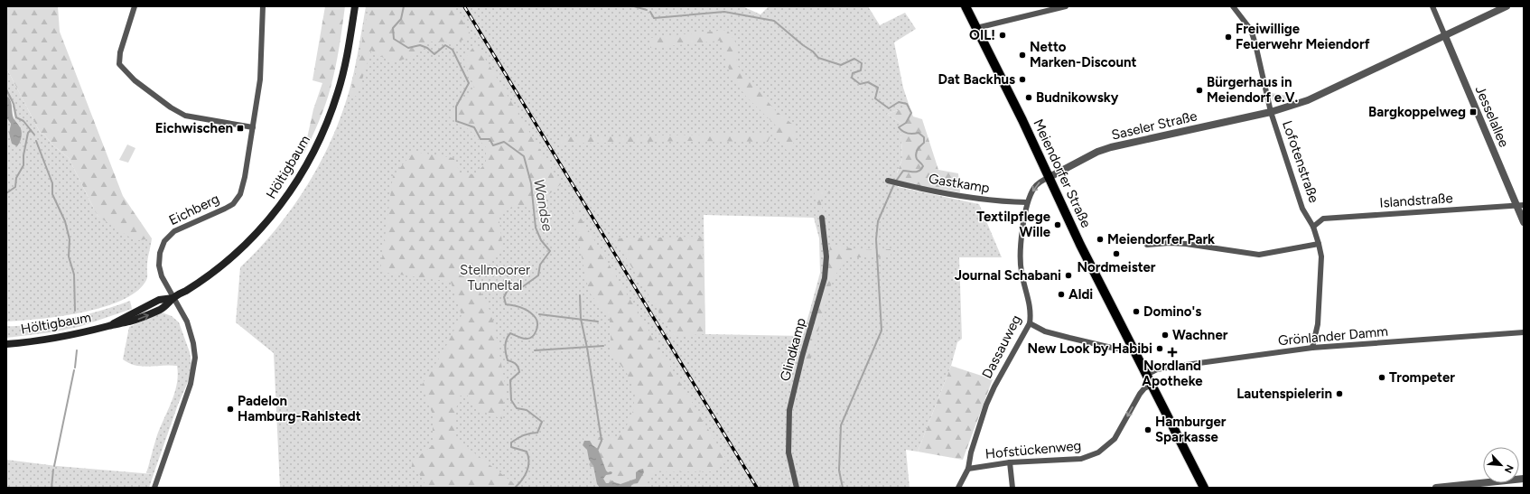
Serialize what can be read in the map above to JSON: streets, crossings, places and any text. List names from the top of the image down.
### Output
{
  "streets": {
    "main road": ["Höltigbaum", "Meiendorfer Straße"],
    "street": [
      "Jesselallee",
      "Saseler Straße",
      "Lofotenstraße",
      "Gastkamp",
      "Islandstraße",
      "Eichberg",
      "Grönlander Damm",
      "Dassauweg",
      "Glindkamp",
      "Hofstückenweg"
    ]
  },
  "crossings": [
    ["Jesselallee", "Saseler Straße"],
    ["Jesselallee", "Islandstraße"],
    ["Saseler Straße", "Lofotenstraße"],
    ["Saseler Straße", "Meiendorfer Straße"],
    ["Saseler Straße", "Dassauweg"],
    ["Lofotenstraße", "Islandstraße"],
    ["Lofotenstraße", "Grönlander Damm"],
    ["Höltigbaum", "Eichberg"],
    ["Meiendorfer Straße", "Grönlander Damm"],
    ["Meiendorfer Straße", "Dassauweg"],
    ["Meiendorfer Straße", "Hofstückenweg"],
    ["Gastkamp", "Dassauweg"],
    ["Dassauweg", "Hofstückenweg"]
  ],
  "one_way": ["Hofstückenweg"],
  "water": ["Wandse"],
  "parks": ["Stellmoorer Tunneltal"],
  "places": {
    "other": [
      "OIL!",
      "Freiwillige Feuerwehr Meiendorf",
      "Netto Marken-Discount",
      "Dat Backhus",
      "Bürgerhaus in Meiendorf e.V.",
      "Budnikowsky",
      "Textilpflege Wille",
      "Meiendorfer Park",
      "Nordmeister",
      "Journal Schabani",
      "Aldi",
      "Domino's",
      "Wachner",
      "New Look by Habibi",
      "Trompeter",
      "Lautenspielerin",
      "Padelon Hamburg-Rahlstedt",
      "Hamburger Sparkasse"
    ],
    "transit": ["Bargkoppelweg", "Eichwischen"],
    "health": ["Nordland Apotheke"]
  },
  "north": "bottom right"
}
